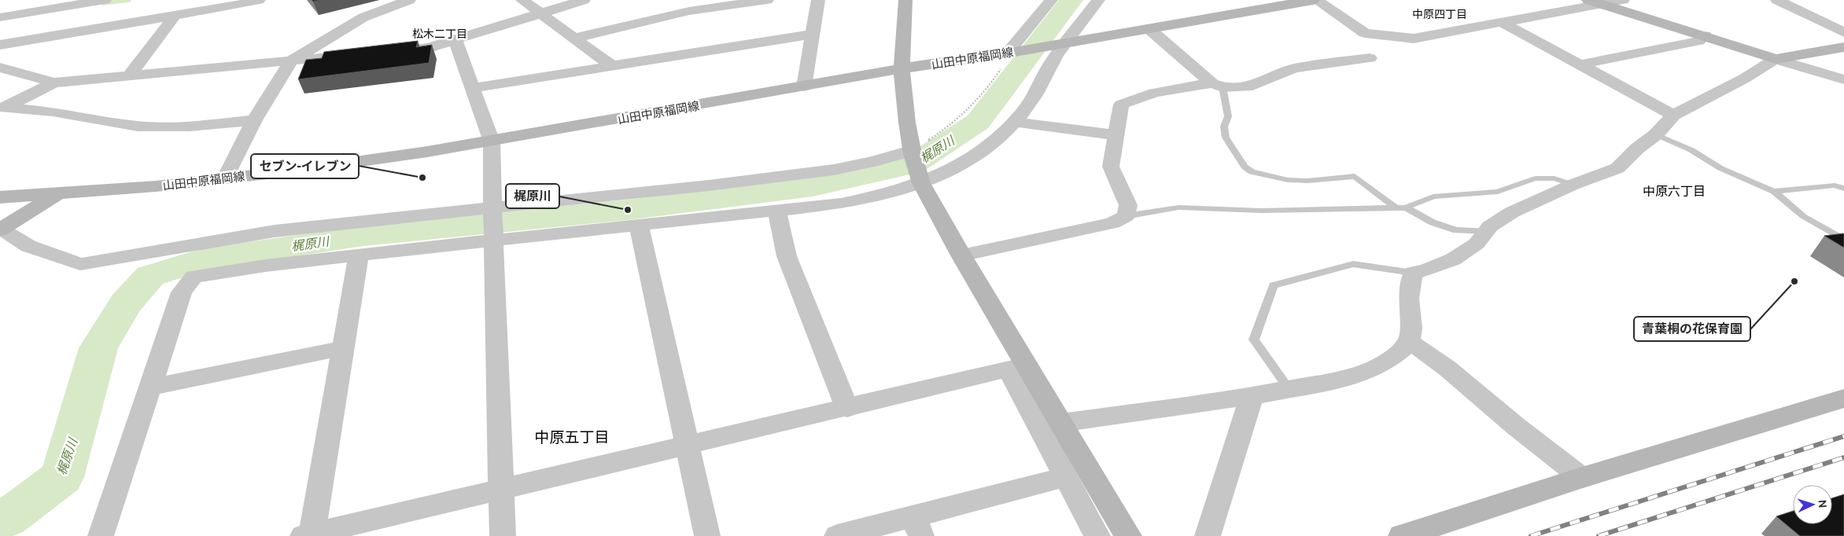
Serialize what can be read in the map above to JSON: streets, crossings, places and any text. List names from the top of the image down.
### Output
{
  "streets": {
    "street": ["山田中原福岡線"]
  },
  "districts": [
    "中原四丁目",
    "松木二丁目",
    "中原六丁目",
    "中原五丁目"
  ],
  "water": ["梶原川"],
  "places": ["セブン-イレブン", "梶原川", "青葉桐の花保育園"],
  "north": "right"
}
